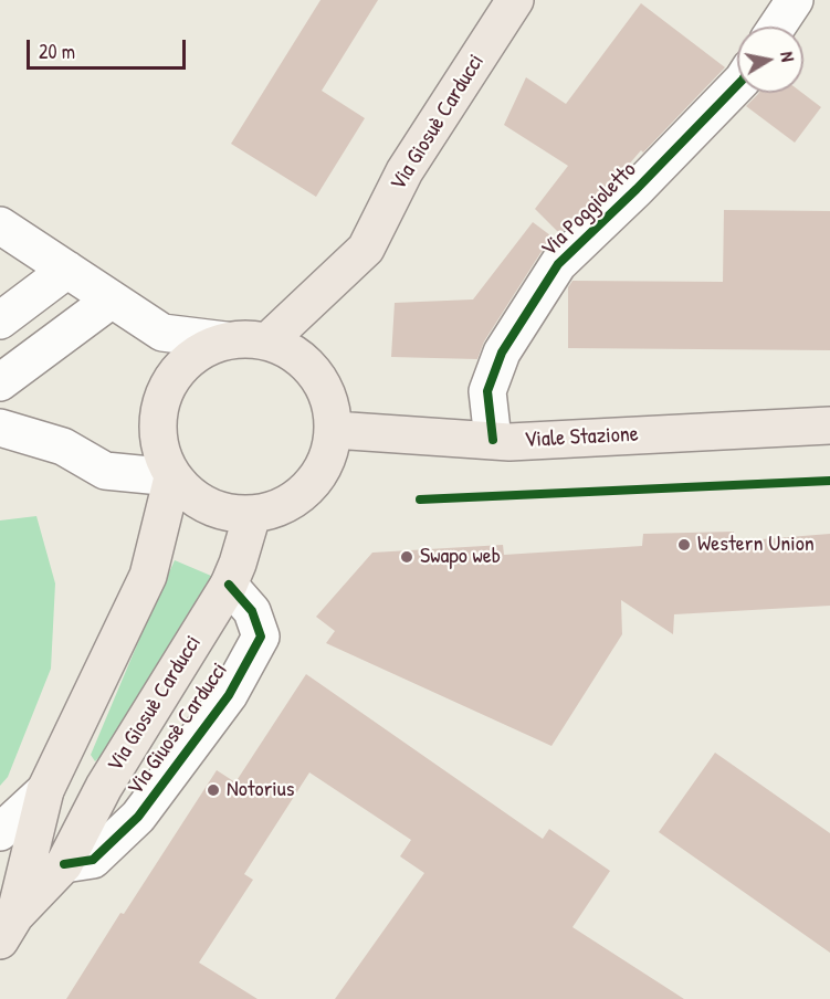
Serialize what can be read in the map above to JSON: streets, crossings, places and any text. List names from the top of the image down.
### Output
{
  "streets": {
    "main road": ["Via Giosuè Carducci", "Viale Stazione"],
    "street": ["Via Poggioletto", "Via Giuosè Carducci"]
  },
  "crossings": [
    ["Via Giosuè Carducci", "Viale Stazione"],
    ["Via Giosuè Carducci", "Via Giuosè Carducci"],
    ["Via Poggioletto", "Viale Stazione"]
  ],
  "places": ["Western Union", "Swapo web", "Notorius"],
  "scale_bar": "20 m",
  "north": "right"
}
